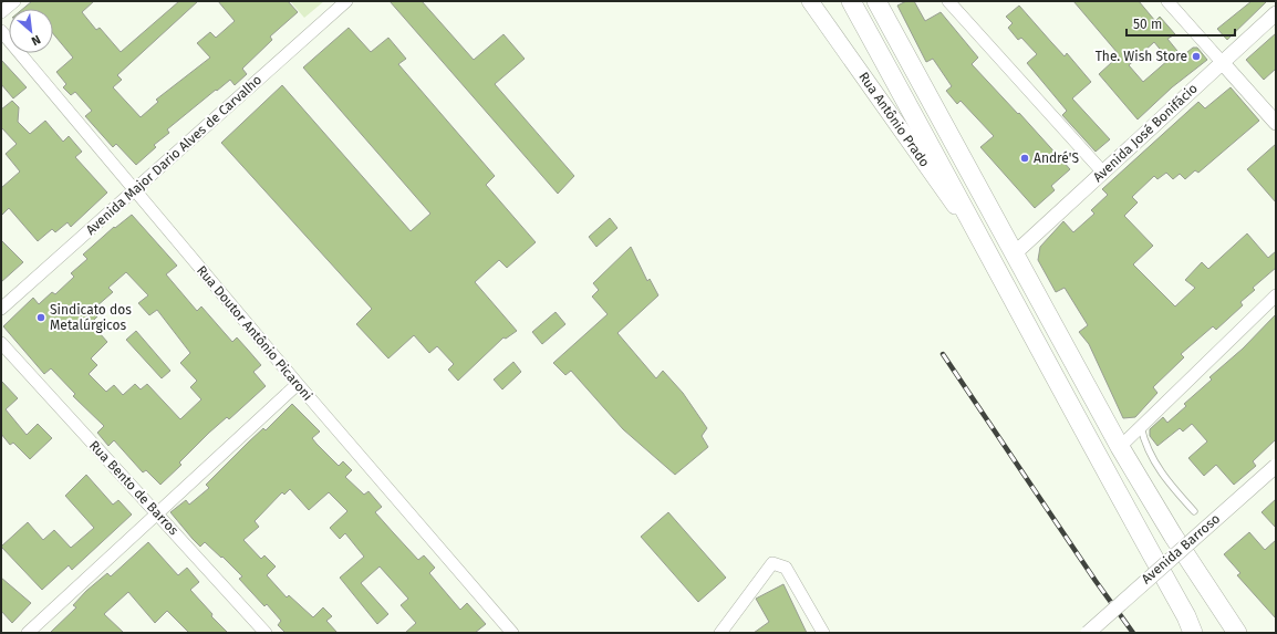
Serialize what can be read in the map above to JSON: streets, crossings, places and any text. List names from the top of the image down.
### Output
{
  "streets": {
    "main road": ["Rua Antônio Prado"],
    "street": [
      "Avenida José Bonifácio",
      "Avenida Major Dario Alves de Carvalho",
      "Rua Doutor Antônio Picaroni",
      "Rua Bento de Barros",
      "Avenida Barroso"
    ]
  },
  "crossings": [
    ["Avenida Major Dario Alves de Carvalho", "Rua Doutor Antônio Picaroni"]
  ],
  "places": ["The. Wish Store", "André'S", "Sindicato dos Metalúrgicos"],
  "scale_bar": "50 m",
  "north": "bottom right"
}
